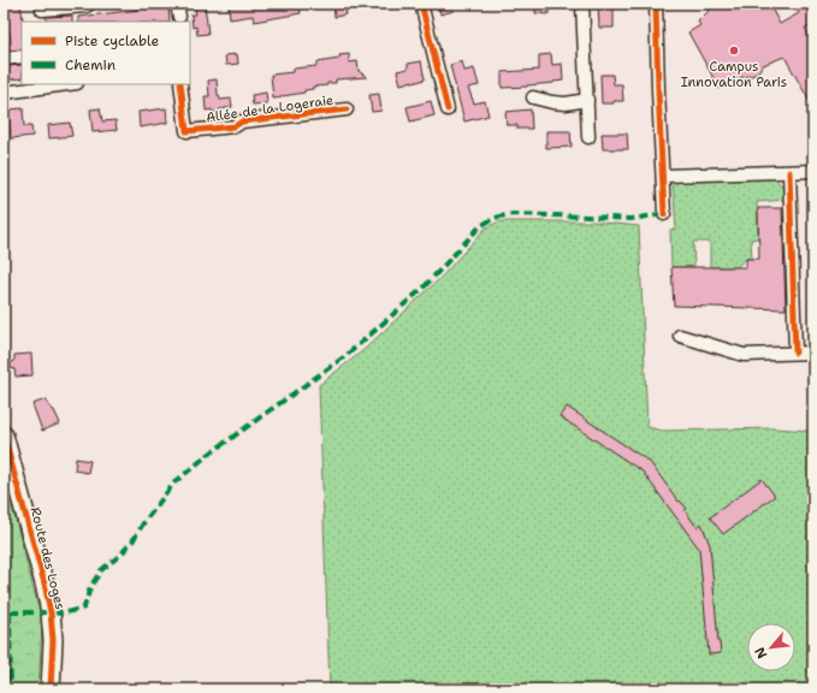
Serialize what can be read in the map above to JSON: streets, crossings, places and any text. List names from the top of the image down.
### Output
{
  "streets": {
    "street": ["Allée de la Logeraie", "Route des Loges"]
  },
  "places": ["Campus Innovation Paris"],
  "legend": ["Piste cyclable", "Chemin"],
  "north": "bottom left"
}
